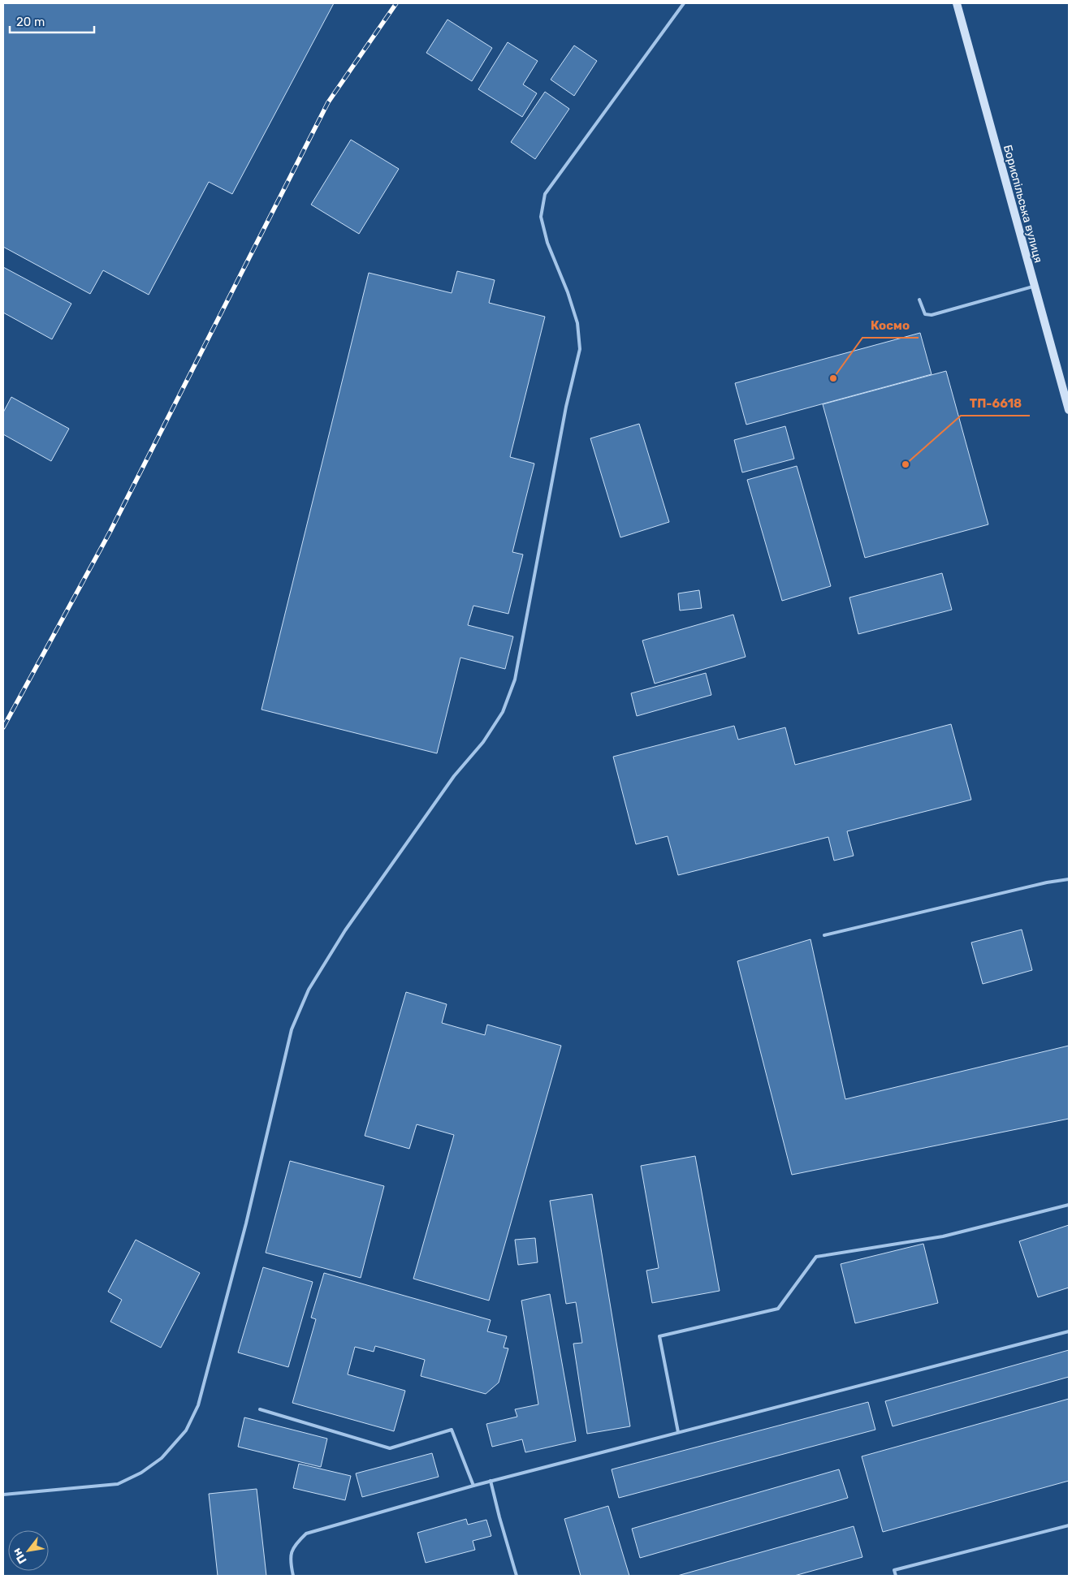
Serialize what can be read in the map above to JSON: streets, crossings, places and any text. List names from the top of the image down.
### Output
{
  "streets": {
    "main road": ["Бориспільська вулиця"]
  },
  "places": ["Космо", "ТП-6618"],
  "scale_bar": "20 m",
  "north": "bottom left"
}
